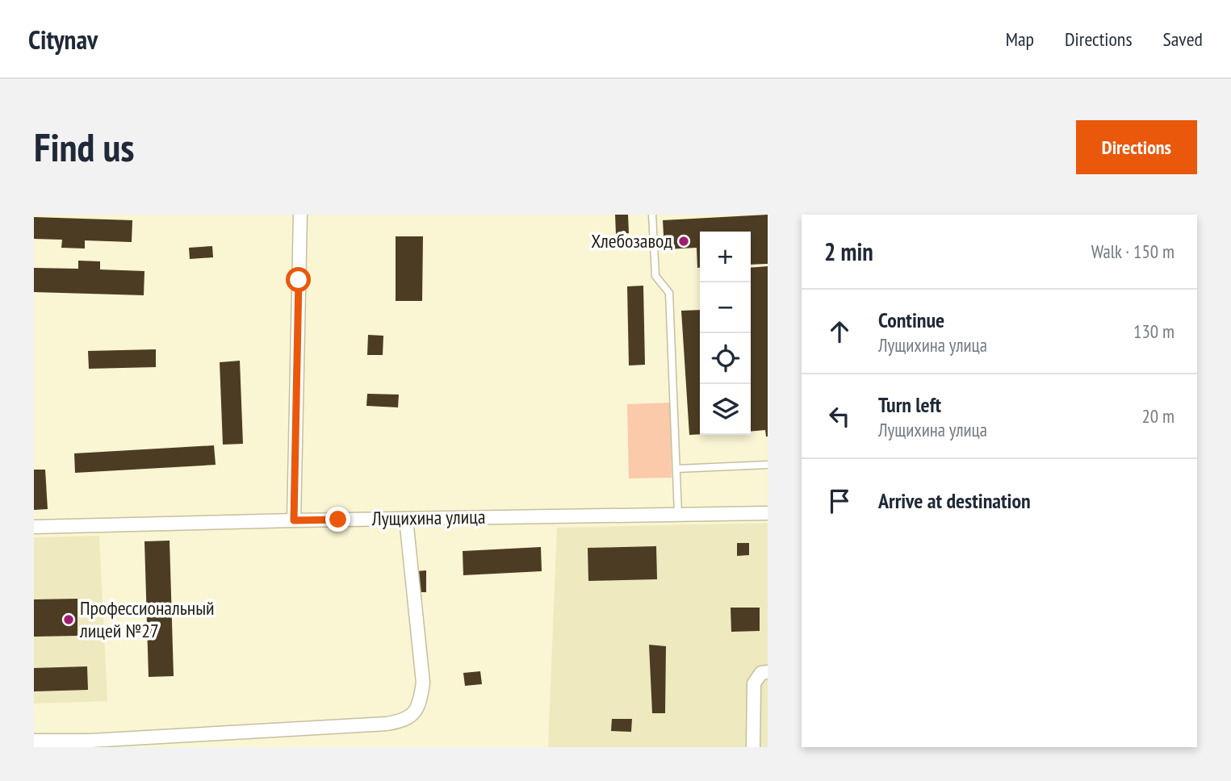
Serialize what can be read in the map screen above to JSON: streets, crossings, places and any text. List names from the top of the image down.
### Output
{
  "streets": {
    "street": ["Лущихина улица"]
  },
  "places": ["Хлебозавод", "Профессиональный лицей №27"],
  "page": {
    "header": "Citynav",
    "nav": ["Map", "Directions", "Saved"],
    "buttons": "Directions",
    "title": "Find us",
    "heading": ["2 min", "Walk · 150 m"],
    "map_buttons": ["+", "−"],
    "list": [
      ["Continue", "Лущихина улица", "130 m"],
      ["Turn left", "Лущихина улица", "20 m"],
      "Arrive at destination"
    ]
  }
}
